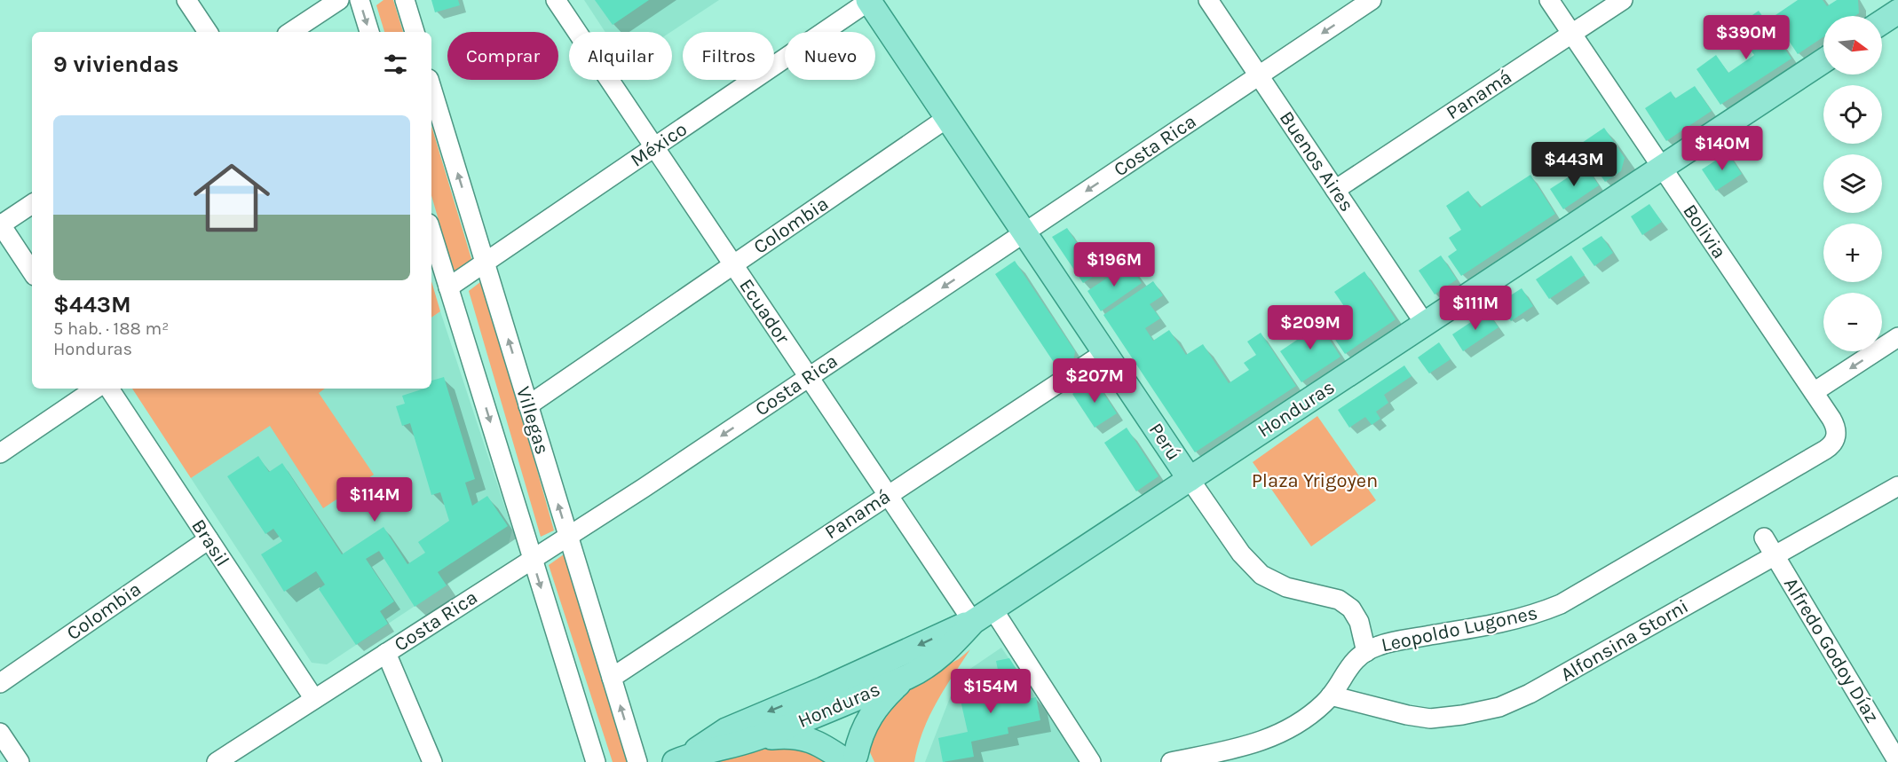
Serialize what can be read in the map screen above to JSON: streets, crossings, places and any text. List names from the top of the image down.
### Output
{
  "streets": {
    "main road": ["Honduras", "Perú"],
    "street": [
      "Panamá",
      "México",
      "Costa Rica",
      "Buenos Aires",
      "Colombia",
      "Bolivia",
      "Ecuador",
      "Villegas",
      "Brasil",
      "Leopoldo Lugones",
      "Alfonsina Storni",
      "Alfredo Godoy Díaz"
    ]
  },
  "crossings": [
    ["Panamá", "Buenos Aires"],
    ["Panamá", "Bolivia"],
    ["Panamá", "Ecuador"],
    ["Panamá", "Villegas"],
    ["Panamá", "Perú"],
    ["México", "Ecuador"],
    ["México", "Villegas"],
    ["México", "Perú"],
    ["Costa Rica", "Buenos Aires"],
    ["Costa Rica", "Ecuador"],
    ["Costa Rica", "Villegas"],
    ["Costa Rica", "Perú"],
    ["Costa Rica", "Brasil"],
    ["Buenos Aires", "Honduras"],
    ["Colombia", "Ecuador"],
    ["Colombia", "Villegas"],
    ["Colombia", "Perú"],
    ["Colombia", "Brasil"],
    ["Bolivia", "Honduras"],
    ["Bolivia", "Leopoldo Lugones"],
    ["Ecuador", "Honduras"],
    ["Honduras", "Perú"],
    ["Perú", "Leopoldo Lugones"],
    ["Leopoldo Lugones", "Alfonsina Storni"],
    ["Alfonsina Storni", "Alfredo Godoy Díaz"]
  ],
  "one_way": ["Costa Rica"],
  "parks": ["Plaza Yrigoyen"],
  "north": "right",
  "page": {
    "price": [
      "$390M",
      "$140M",
      "$443M",
      "$196M",
      "$111M",
      "$209M",
      "$207M",
      "$114M",
      "$154M"
    ],
    "map_buttons": ["+", "−"],
    "chip": [
      "Comprar",
      "Alquilar",
      "Filtros",
      "Nuevo"
    ],
    "heading": "9 viviendas",
    "list": [
      {
        "name": "$443M",
        "note": "5 hab. · 188 m² · Honduras"
      }
    ]
  }
}
